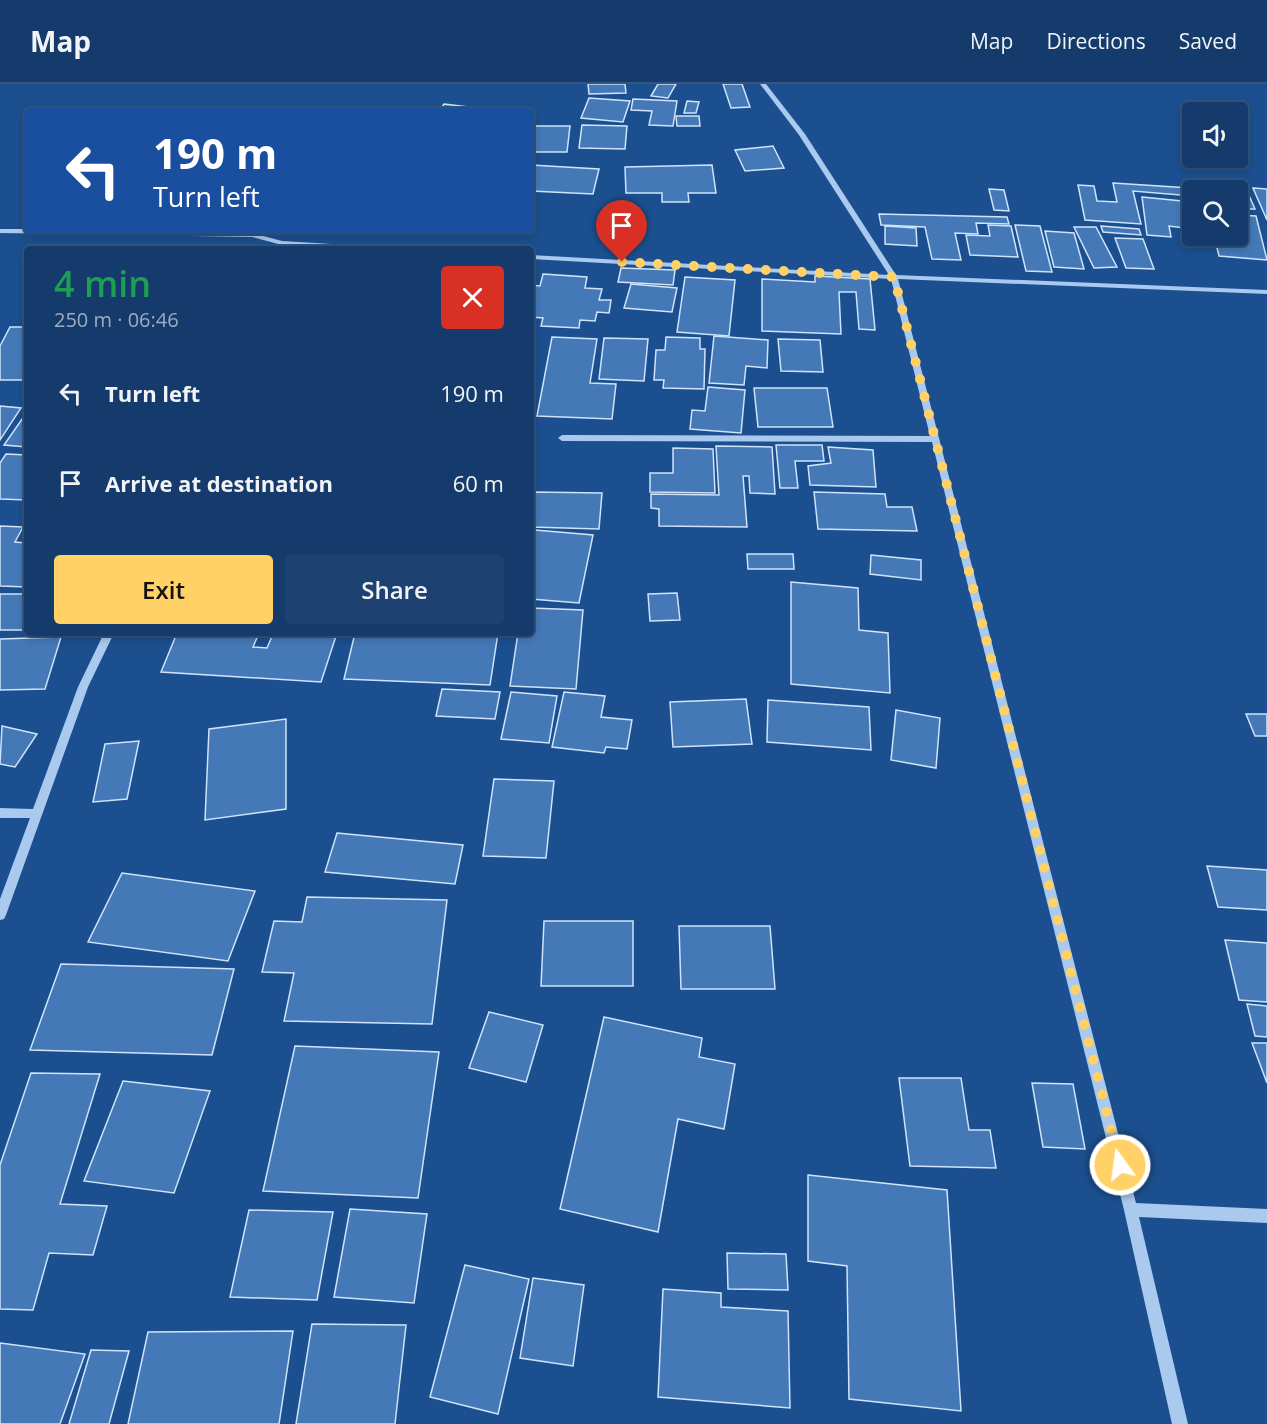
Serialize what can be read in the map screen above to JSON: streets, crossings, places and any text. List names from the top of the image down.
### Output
{
  "page": {
    "header": "Map",
    "nav": ["Map", "Directions", "Saved"],
    "turn": ["190 m", "Turn left"],
    "heading": ["4 min", "250 m · 06:46"],
    "list": [
      {
        "name": "Turn left",
        "value": "190 m"
      },
      {
        "name": "Arrive at destination",
        "value": "60 m"
      }
    ],
    "buttons": ["Exit", "Share"]
  }
}
